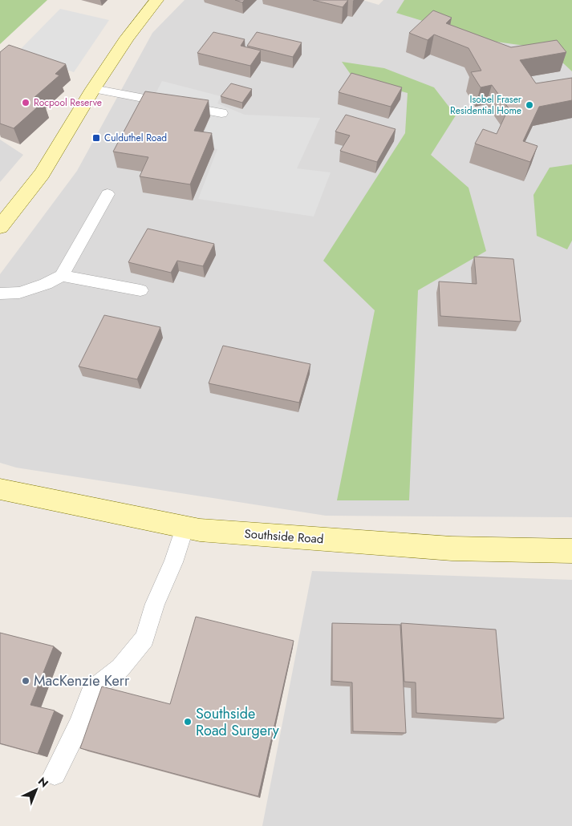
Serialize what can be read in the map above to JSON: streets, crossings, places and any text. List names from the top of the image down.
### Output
{
  "streets": {
    "street": ["Southside Road"]
  },
  "places": {
    "other": [
      "Rocpool Reserve",
      "Isobel Fraser Residential Home",
      "MacKenzie Kerr",
      "Southside Road Surgery"
    ],
    "transit": ["Culduthel Road"]
  },
  "north": "top right"
}
